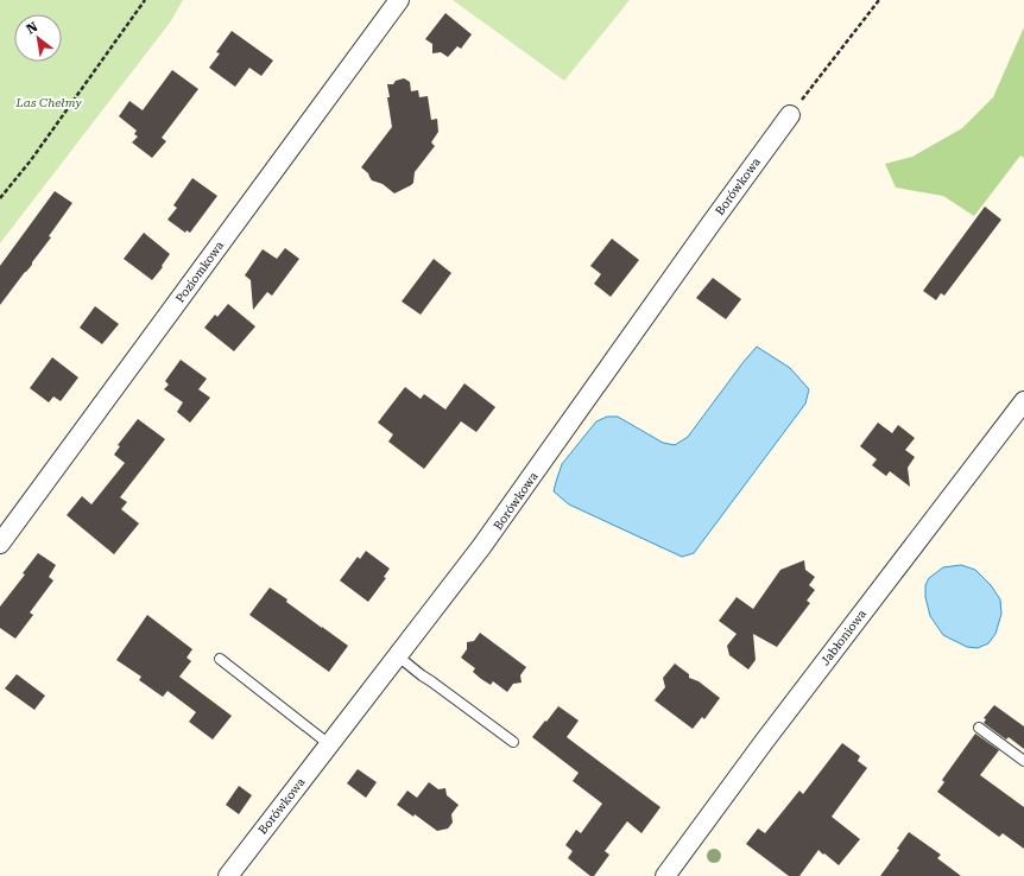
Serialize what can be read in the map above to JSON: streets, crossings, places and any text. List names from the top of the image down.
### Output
{
  "streets": {
    "street": ["Borówkowa", "Poziomkowa", "Jabłoniowa"]
  },
  "parks": ["Las Chełmy"],
  "north": "top left"
}
